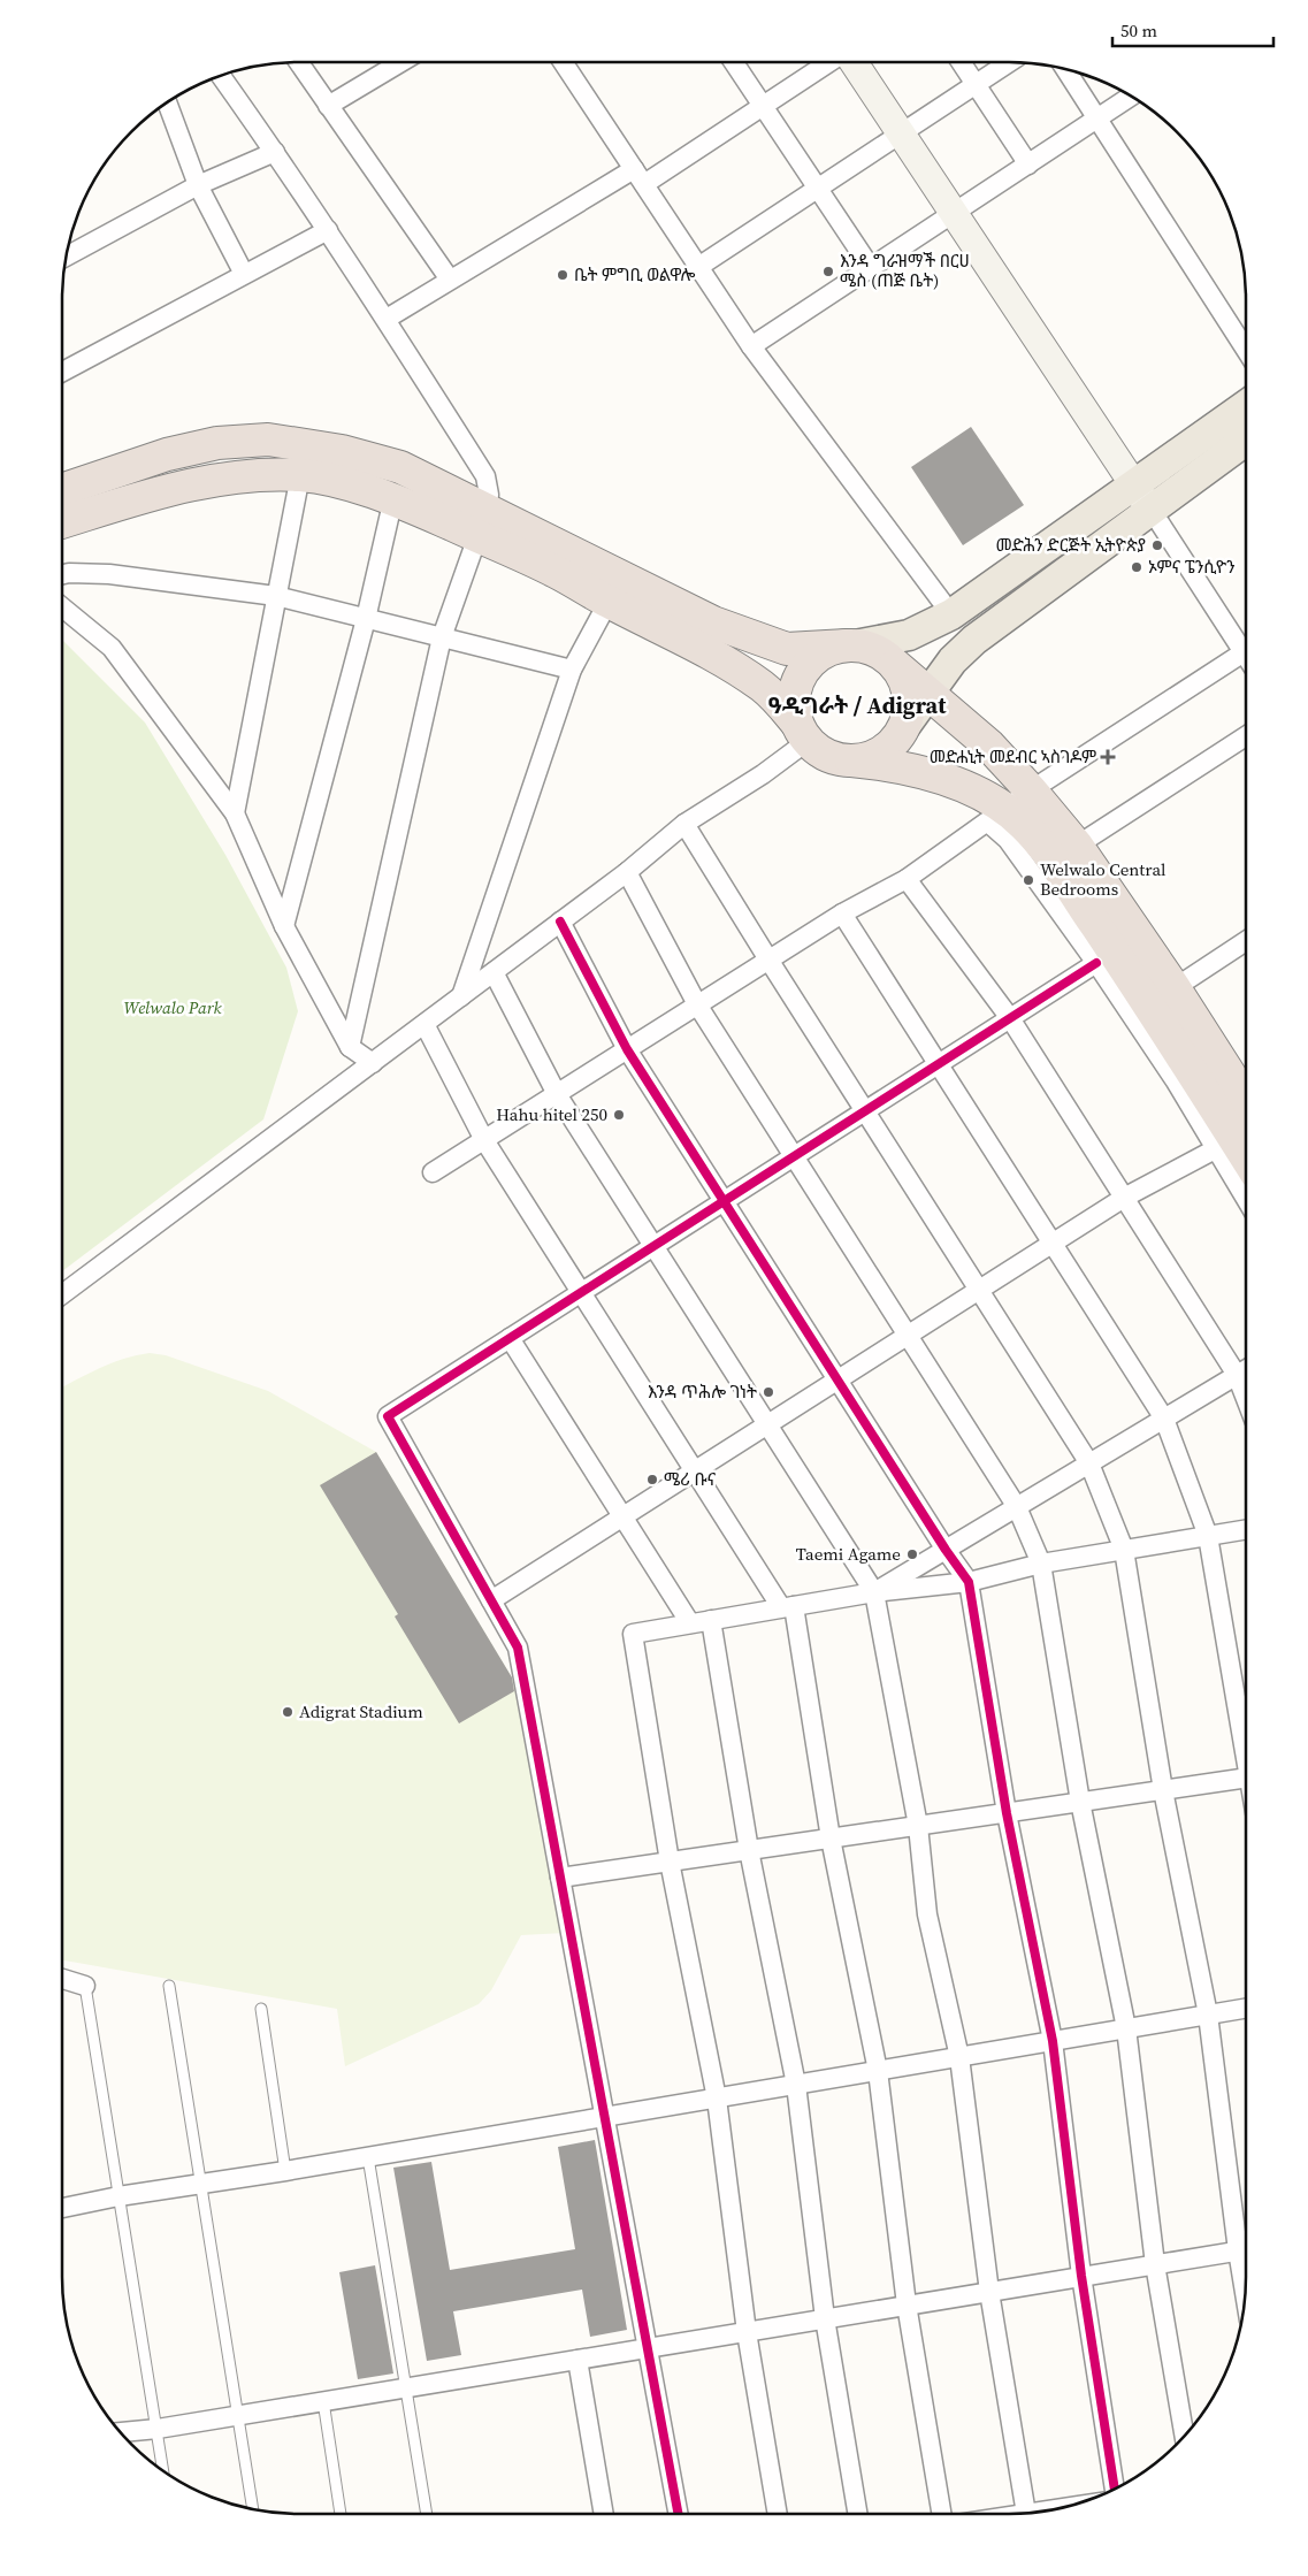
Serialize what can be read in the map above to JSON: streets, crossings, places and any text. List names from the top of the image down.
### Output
{
  "districts": ["ዓዲግራት / Adigrat"],
  "parks": ["Welwalo Park"],
  "places": {
    "other": [
      "እንዳ ግራዝማች በርሀ ሜስ (ጠጅ ቤት)",
      "ቤት ምግቢ ወልዋሎ",
      "መድሕን ድርጅት ኢትዮጵያ",
      "ኦምና ፔንሲዮን",
      "Welwalo Central Bedrooms",
      "Hahu hitel 250",
      "እንዳ ጥሕሎ ገነት",
      "ሜሪ ቡና",
      "Taemi Agame",
      "Adigrat Stadium"
    ],
    "health": ["መድሐኒት መደብር ኣስገዶም"]
  },
  "scale_bar": "50 m"
}
